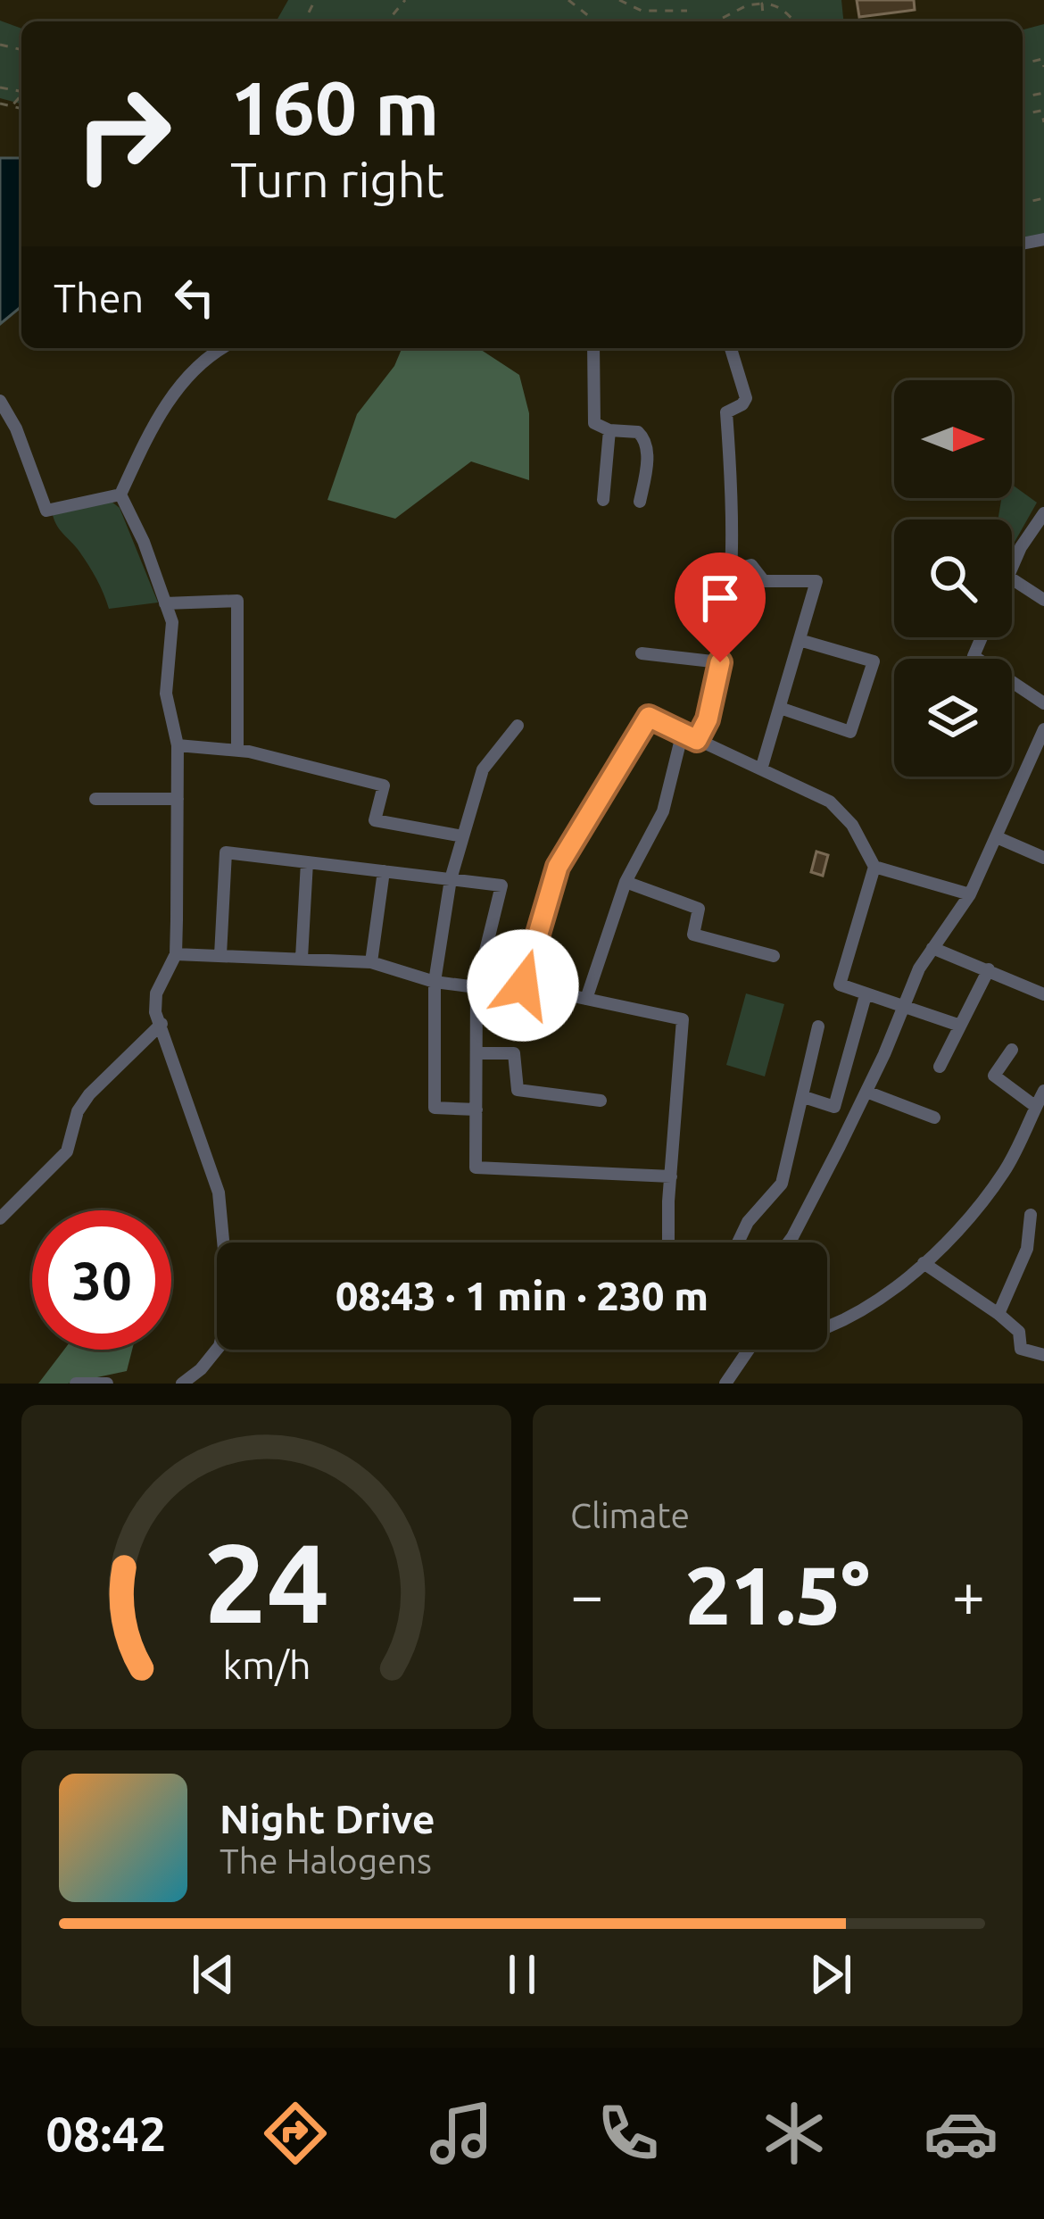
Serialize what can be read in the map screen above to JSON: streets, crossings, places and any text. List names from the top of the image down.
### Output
{
  "north": "right",
  "page": {
    "turn": ["160 m", "Turn right"],
    "then": "Then",
    "limit": "30",
    "trip": "08:43 · 1 min · 230 m",
    "tile": "Climate",
    "heat": ["−", "21.5°", "+"],
    "song": ["Night Drive", "The Halogens"],
    "tabs": "08:42",
    "gauge": ["24", "km/h"]
  }
}
